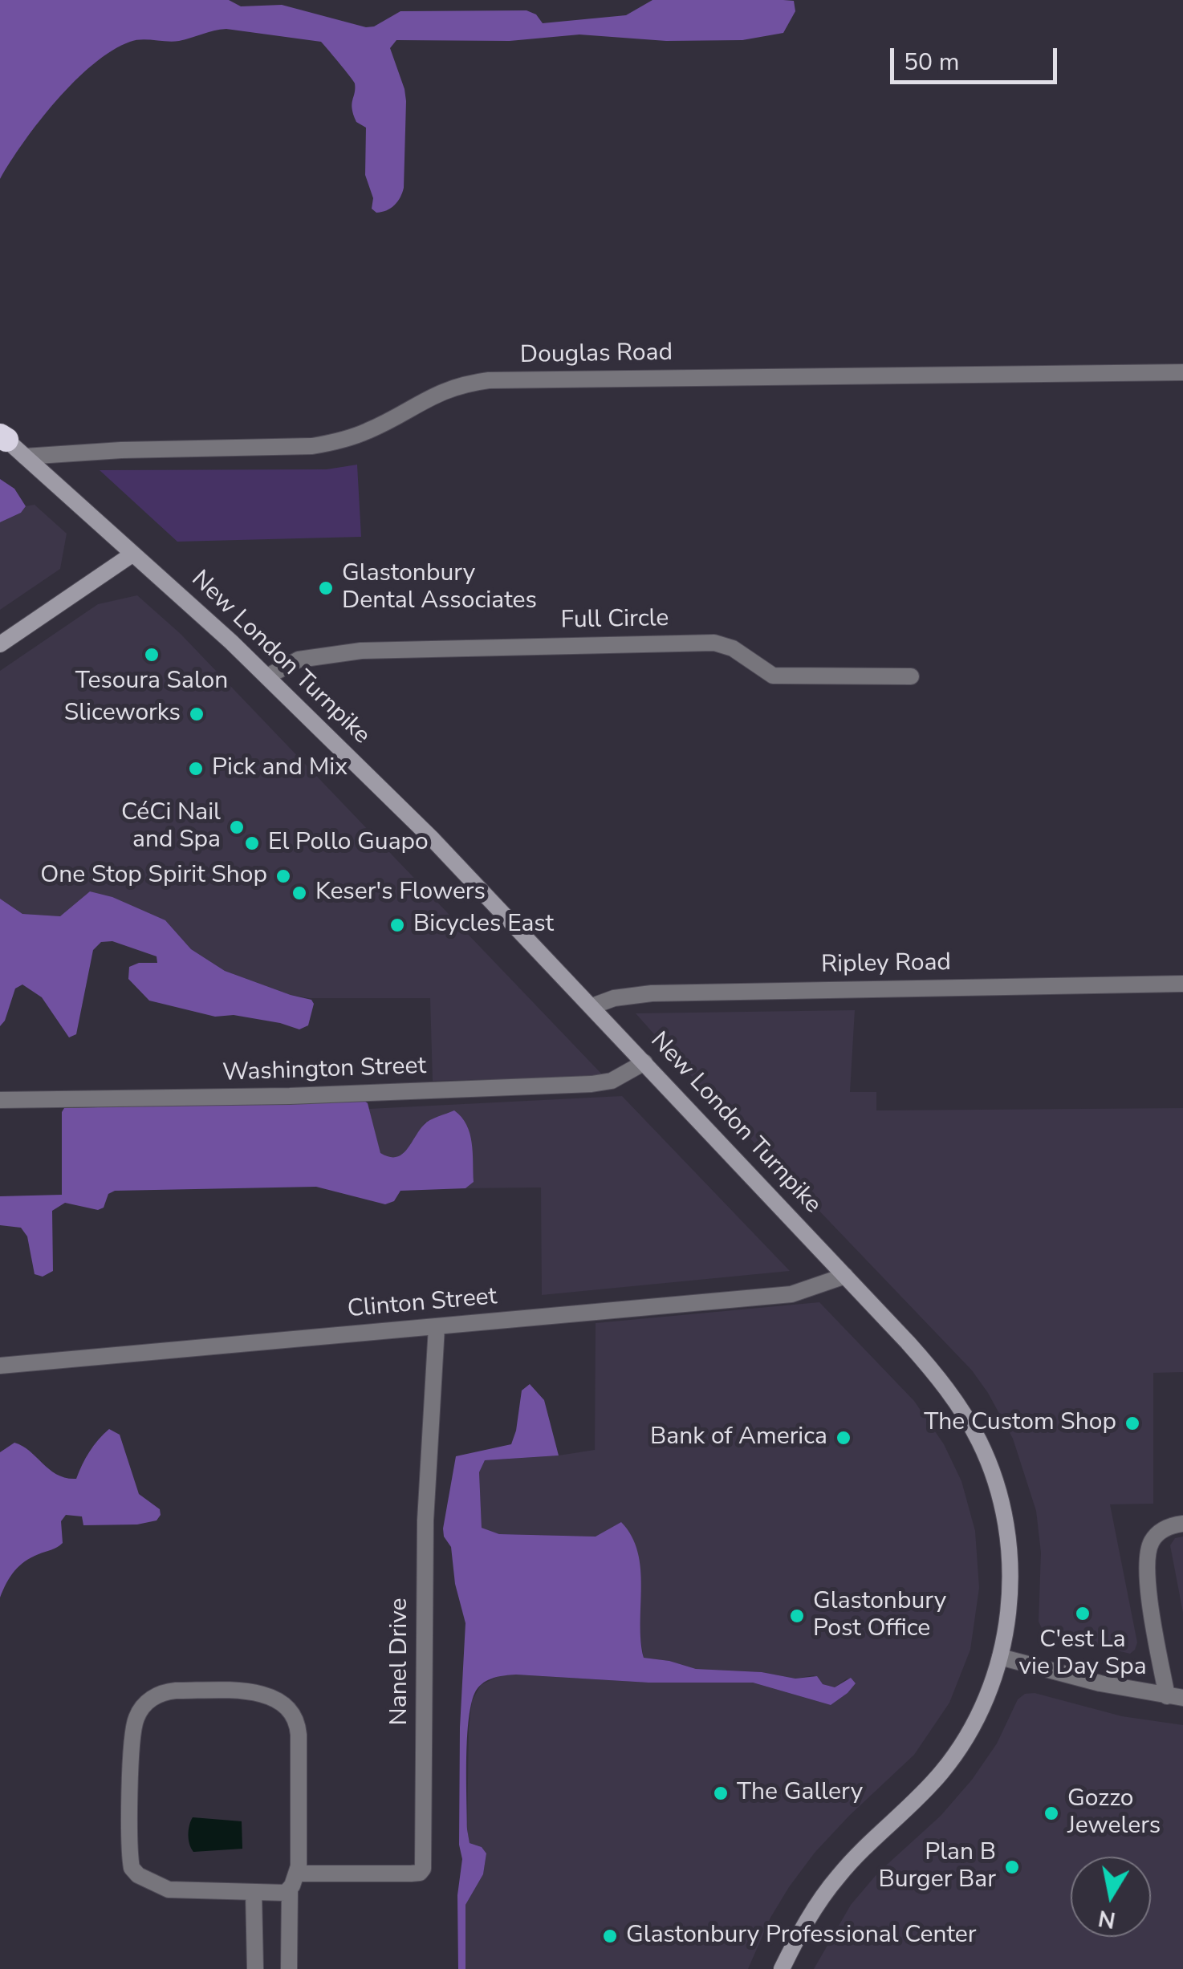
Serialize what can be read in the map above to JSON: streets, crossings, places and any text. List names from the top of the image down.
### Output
{
  "streets": {
    "main road": ["New London Turnpike"],
    "street": [
      "Douglas Road",
      "Full Circle",
      "Ripley Road",
      "Washington Street",
      "Clinton Street",
      "Nanel Drive"
    ]
  },
  "crossings": [
    ["Douglas Road", "New London Turnpike"],
    ["Full Circle", "New London Turnpike"],
    ["New London Turnpike", "Ripley Road"],
    ["New London Turnpike", "Washington Street"],
    ["New London Turnpike", "Clinton Street"],
    ["Clinton Street", "Nanel Drive"]
  ],
  "places": [
    "Glastonbury Dental Associates",
    "Tesoura Salon",
    "Sliceworks",
    "Pick and Mix",
    "CéCi Nail and Spa",
    "El Pollo Guapo",
    "One Stop Spirit Shop",
    "Keser's Flowers",
    "Bicycles East",
    "The Custom Shop",
    "Bank of America",
    "C'est La vie Day Spa",
    "Glastonbury Post Office",
    "The Gallery",
    "Gozzo Jewelers",
    "Plan B Burger Bar",
    "Glastonbury Professional Center"
  ],
  "scale_bar": "50 m",
  "north": "bottom"
}
